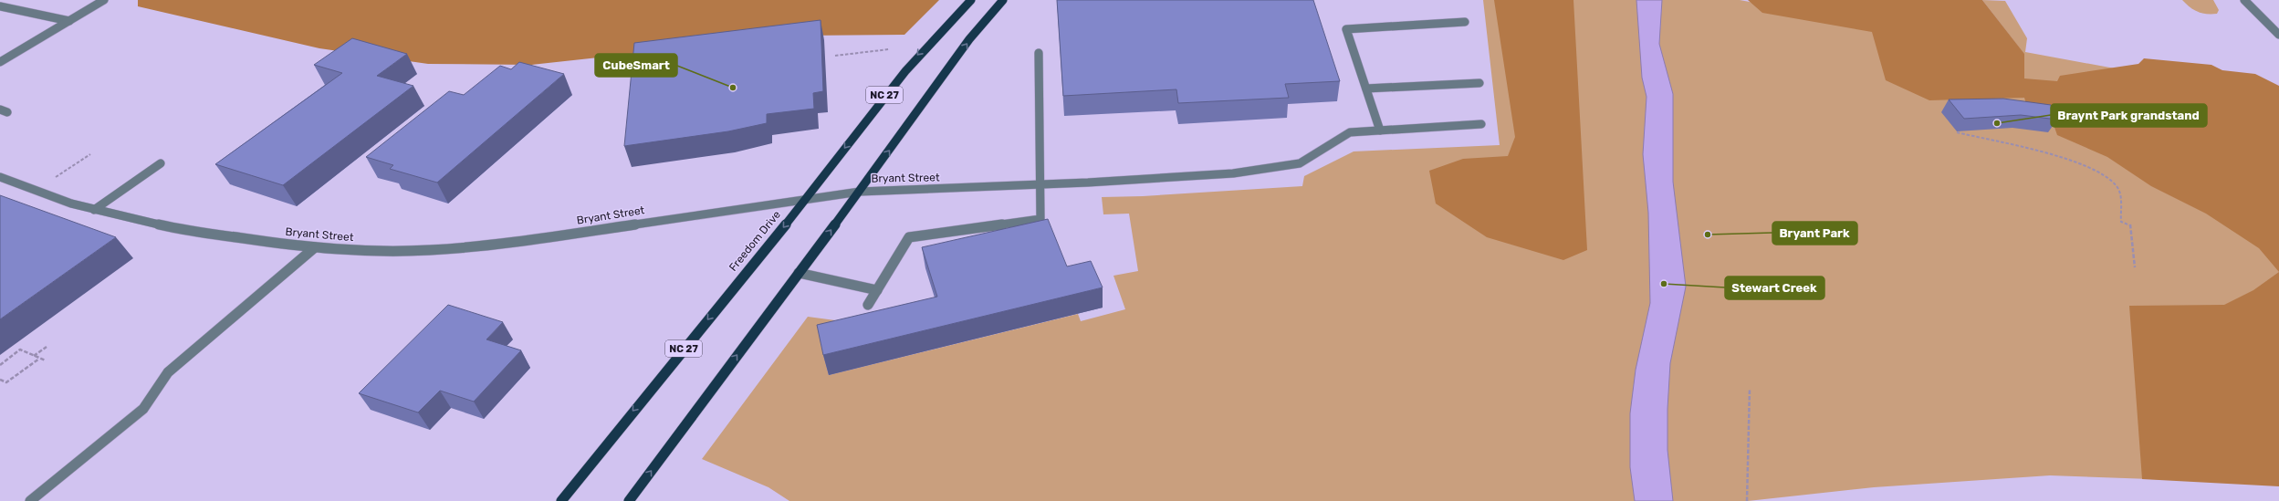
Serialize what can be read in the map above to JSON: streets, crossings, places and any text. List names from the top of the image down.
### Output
{
  "streets": {
    "main road": ["NC 27", "Freedom Drive"],
    "street": ["Bryant Street"]
  },
  "crossings": [
    ["Bryant Street", "Freedom Drive"]
  ],
  "places": [
    "CubeSmart",
    "Braynt Park grandstand",
    "Bryant Park",
    "Stewart Creek"
  ]
}
